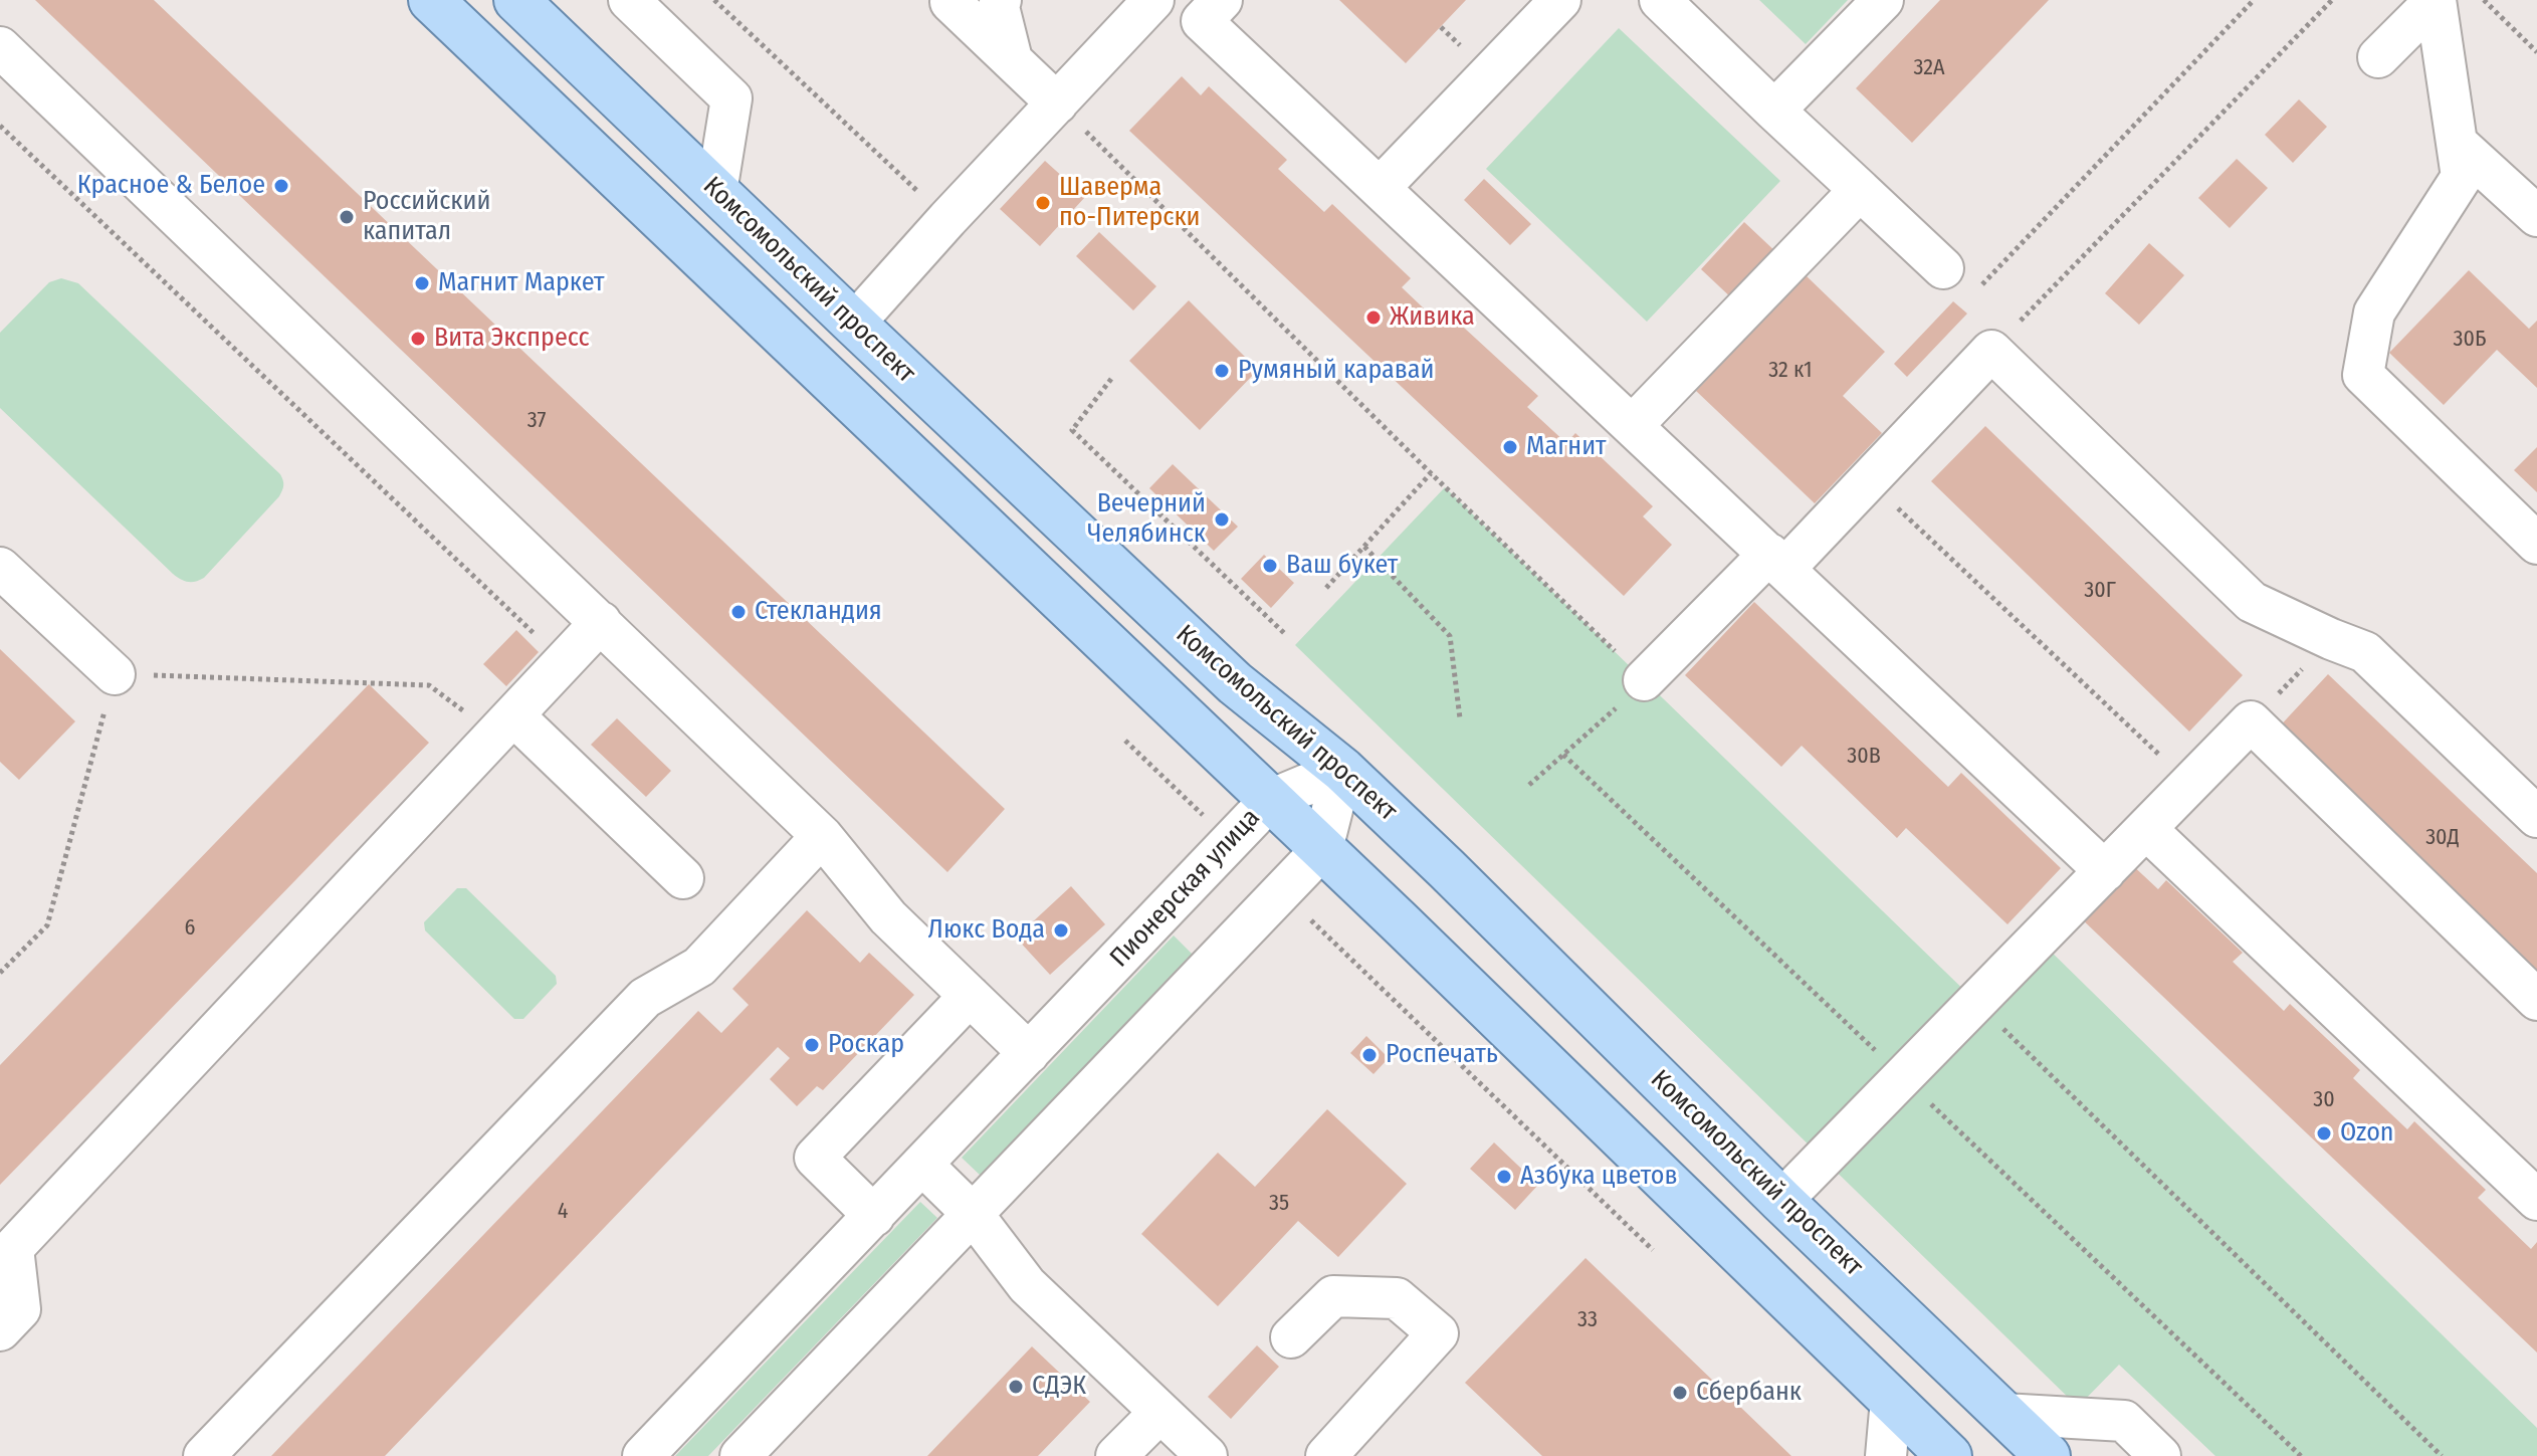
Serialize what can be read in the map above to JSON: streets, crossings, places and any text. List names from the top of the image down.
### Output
{
  "streets": {
    "main road": ["Комсомольский проспект"],
    "street": ["Пионерская улица"]
  },
  "crossings": [
    ["Комсомольский проспект", "Пионерская улица"]
  ],
  "places": [
    "Красное & Белое",
    "Шаверма по-Питерски",
    "Российский капитал",
    "Магнит Маркет",
    "Живика",
    "Вита Экспресс",
    "Румяный каравай",
    "Магнит",
    "Вечерний Челябинск",
    "Ваш букет",
    "Стекландия",
    "Люкс Вода",
    "Роскар",
    "Роспечать",
    "Ozon",
    "Азбука цветов",
    "СДЭК",
    "Сбербанк"
  ],
  "house_numbers": [
    "32А",
    "30Б",
    "32 к1",
    "37",
    "30Г",
    "30В",
    "30Д",
    "6",
    "30",
    "35",
    "4",
    "33"
  ]
}
